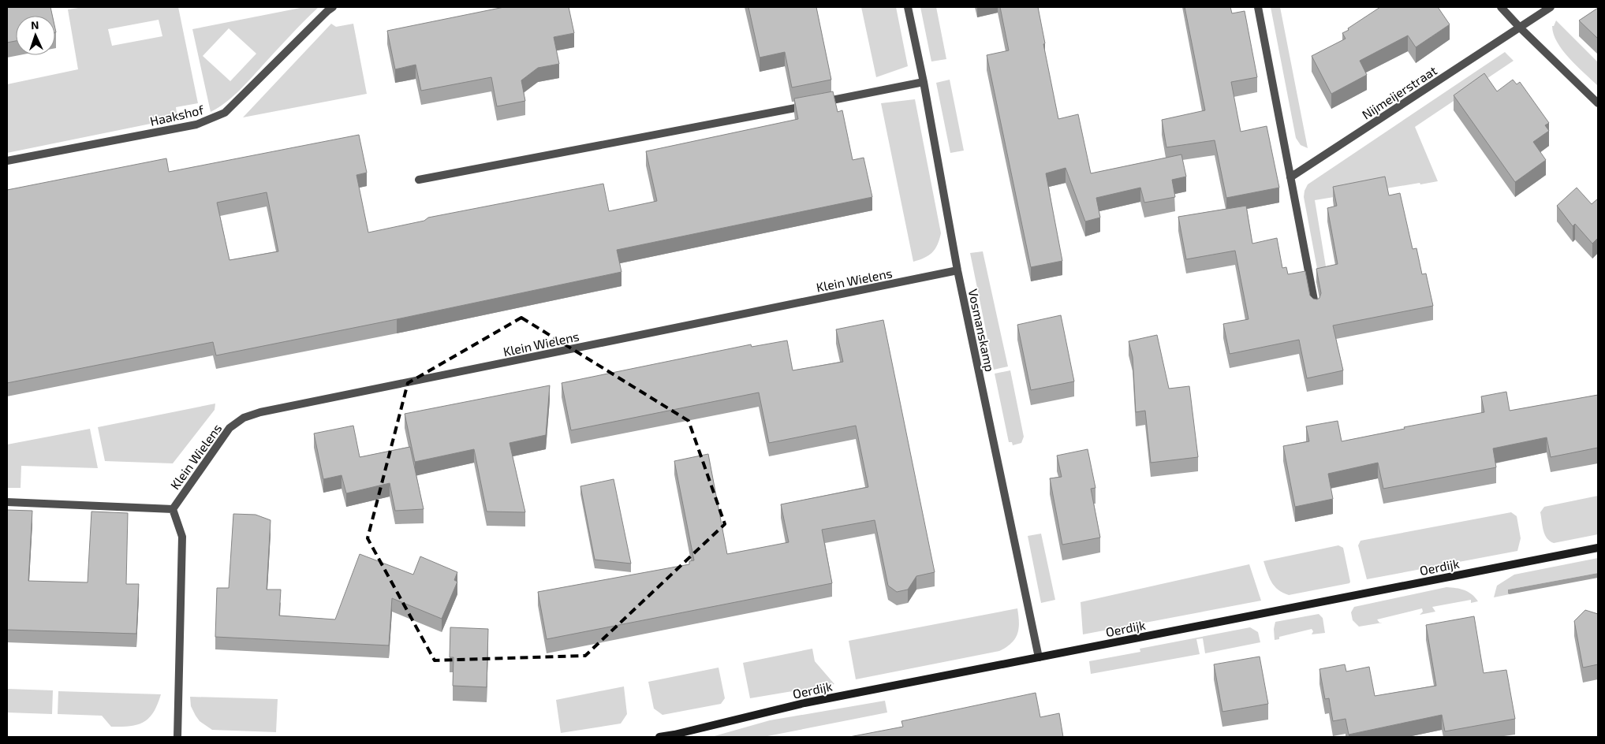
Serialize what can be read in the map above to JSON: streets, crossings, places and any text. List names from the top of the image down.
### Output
{
  "streets": {
    "street": [
      "Nijmeijerstraat",
      "Haakshof",
      "Klein Wielens",
      "Vosmanskamp",
      "Oerdijk"
    ]
  },
  "crossings": [
    ["Klein Wielens", "Vosmanskamp"],
    ["Vosmanskamp", "Oerdijk"]
  ],
  "north": "top"
}
